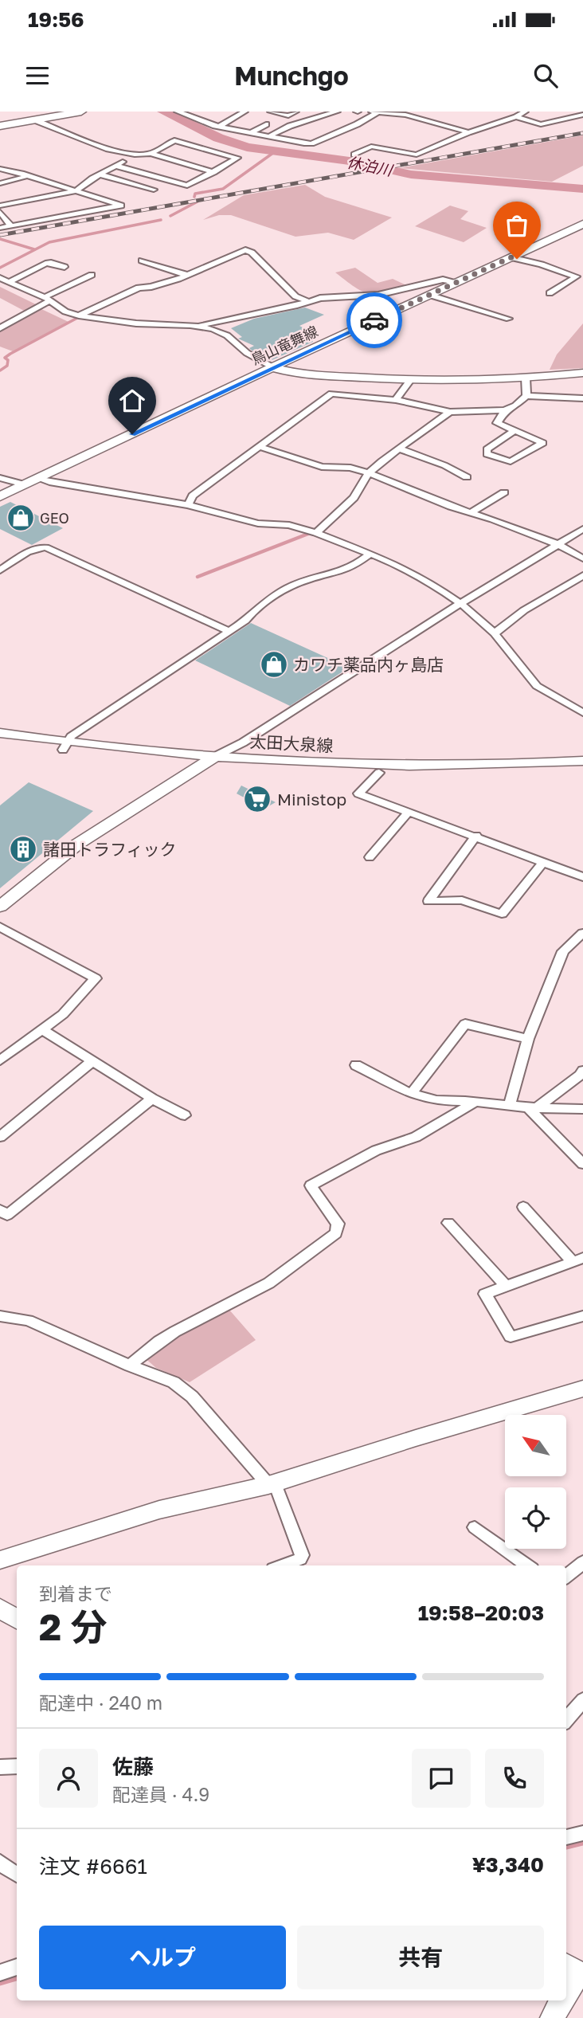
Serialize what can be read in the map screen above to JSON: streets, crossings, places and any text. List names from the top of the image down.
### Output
{
  "streets": {
    "main road": ["鳥山竜舞線", "太田大泉線"]
  },
  "water": ["休泊川"],
  "places": {
    "shop": ["GEO", "カワチ薬品内ヶ島店"],
    "supermarket": ["Ministop"],
    "building": ["諸田トラフィック"]
  },
  "north": "top left",
  "page": {
    "status": "19:56",
    "header": "Munchgo",
    "heading": ["2 分", "到着まで", "19:58–20:03"],
    "panel": [
      "佐藤",
      "配達員 · 4.9",
      "注文 #6661",
      "¥3,340"
    ],
    "bar": "配達中 · 240 m",
    "buttons": ["ヘルプ", "共有"]
  }
}
